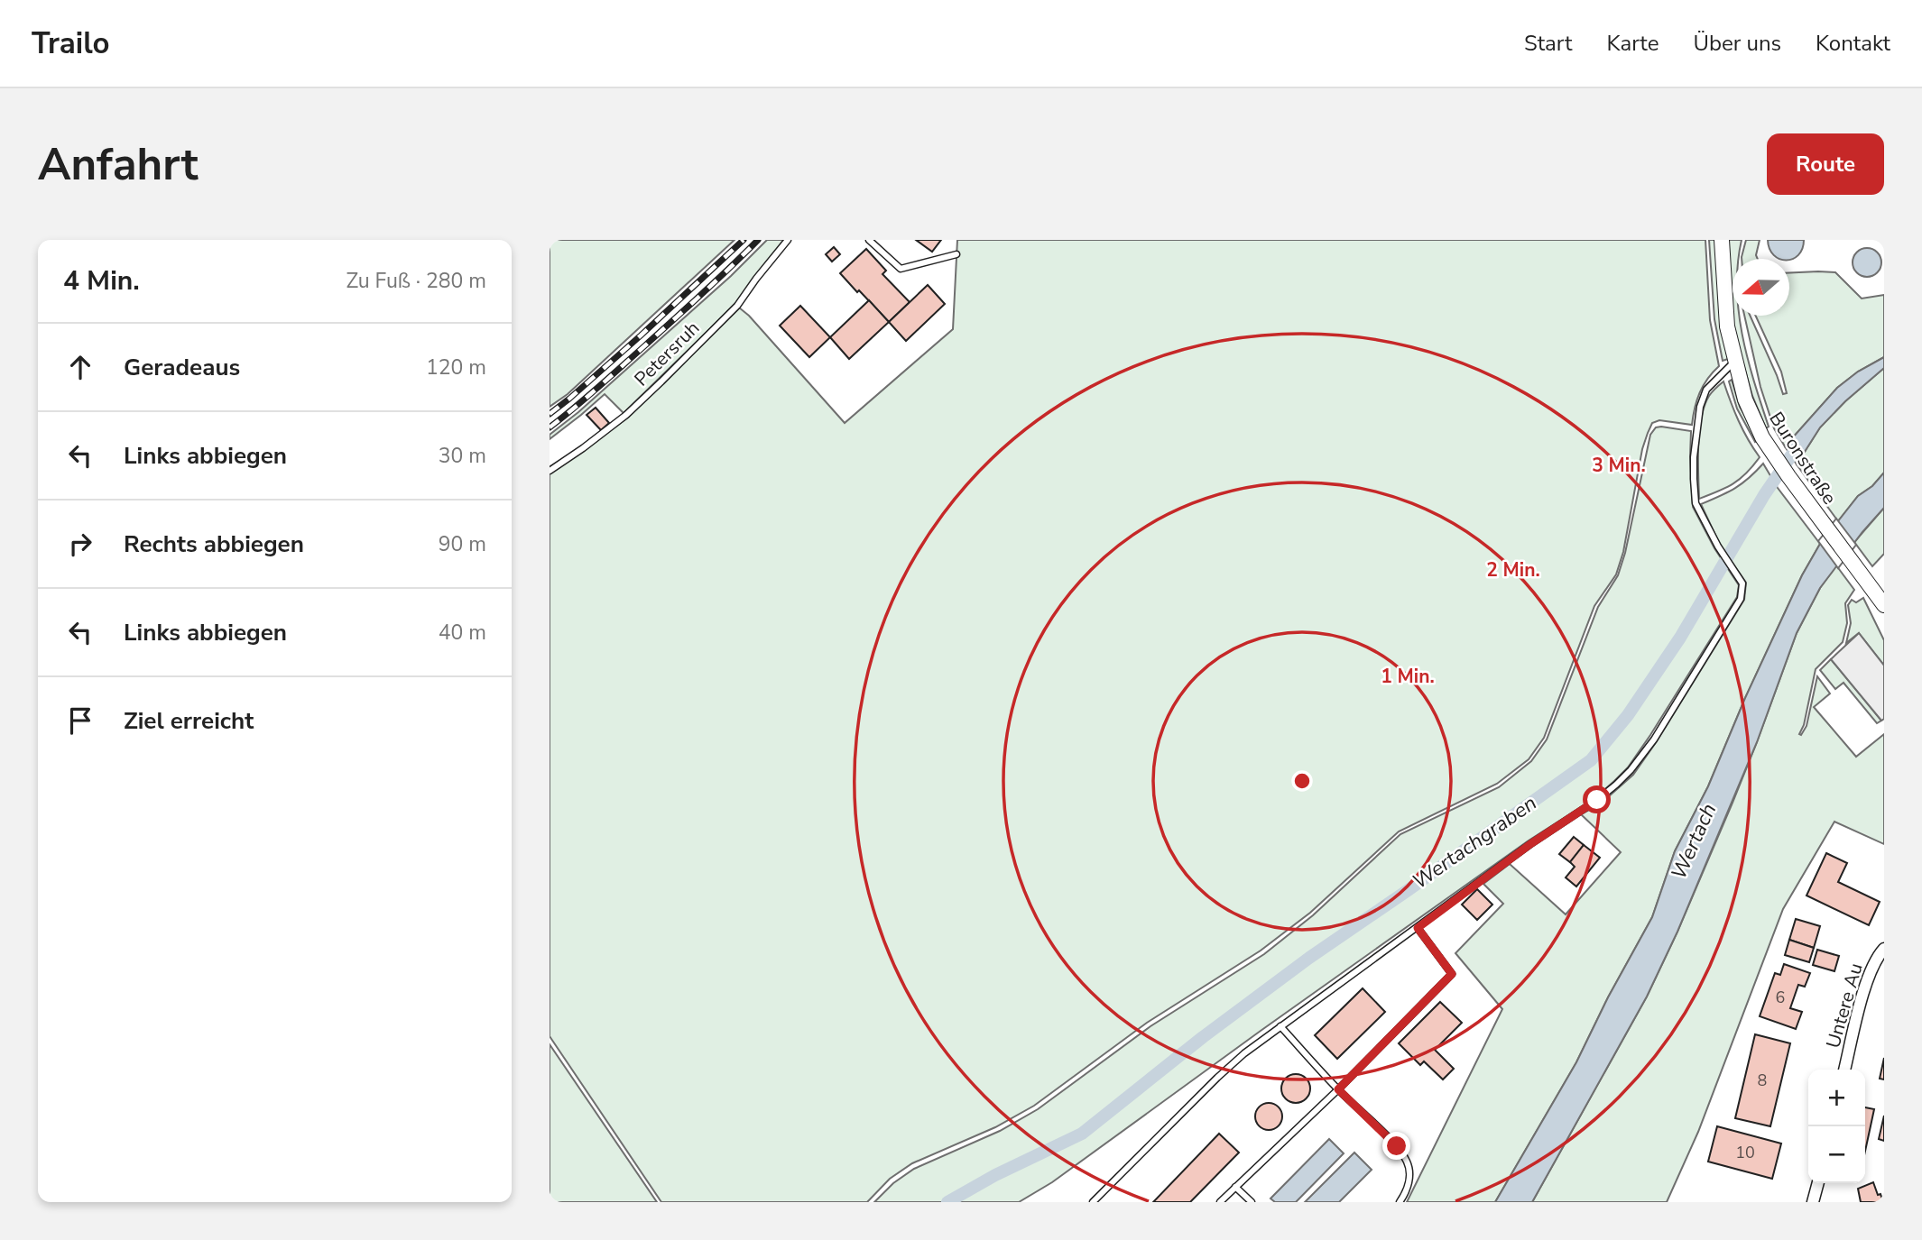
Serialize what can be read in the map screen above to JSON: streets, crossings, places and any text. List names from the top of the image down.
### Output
{
  "streets": {
    "street": ["Buronstraße", "Untere Au"],
    "lane": ["Petersruh"]
  },
  "water": ["Wertach", "Wertachgraben"],
  "house_numbers": ["6", "8", "10"],
  "north": "left",
  "page": {
    "header": "Trailo",
    "nav": [
      "Start",
      "Karte",
      "Über uns",
      "Kontakt"
    ],
    "buttons": "Route",
    "title": "Anfahrt",
    "heading": ["4 Min.", "Zu Fuß · 280 m"],
    "list": [
      ["Geradeaus", "120 m"],
      ["Links abbiegen", "30 m"],
      ["Rechts abbiegen", "90 m"],
      ["Links abbiegen", "40 m"],
      "Ziel erreicht"
    ],
    "map_buttons": ["+", "−"]
  },
  "rings": ["3 Min.", "2 Min.", "1 Min."]
}
